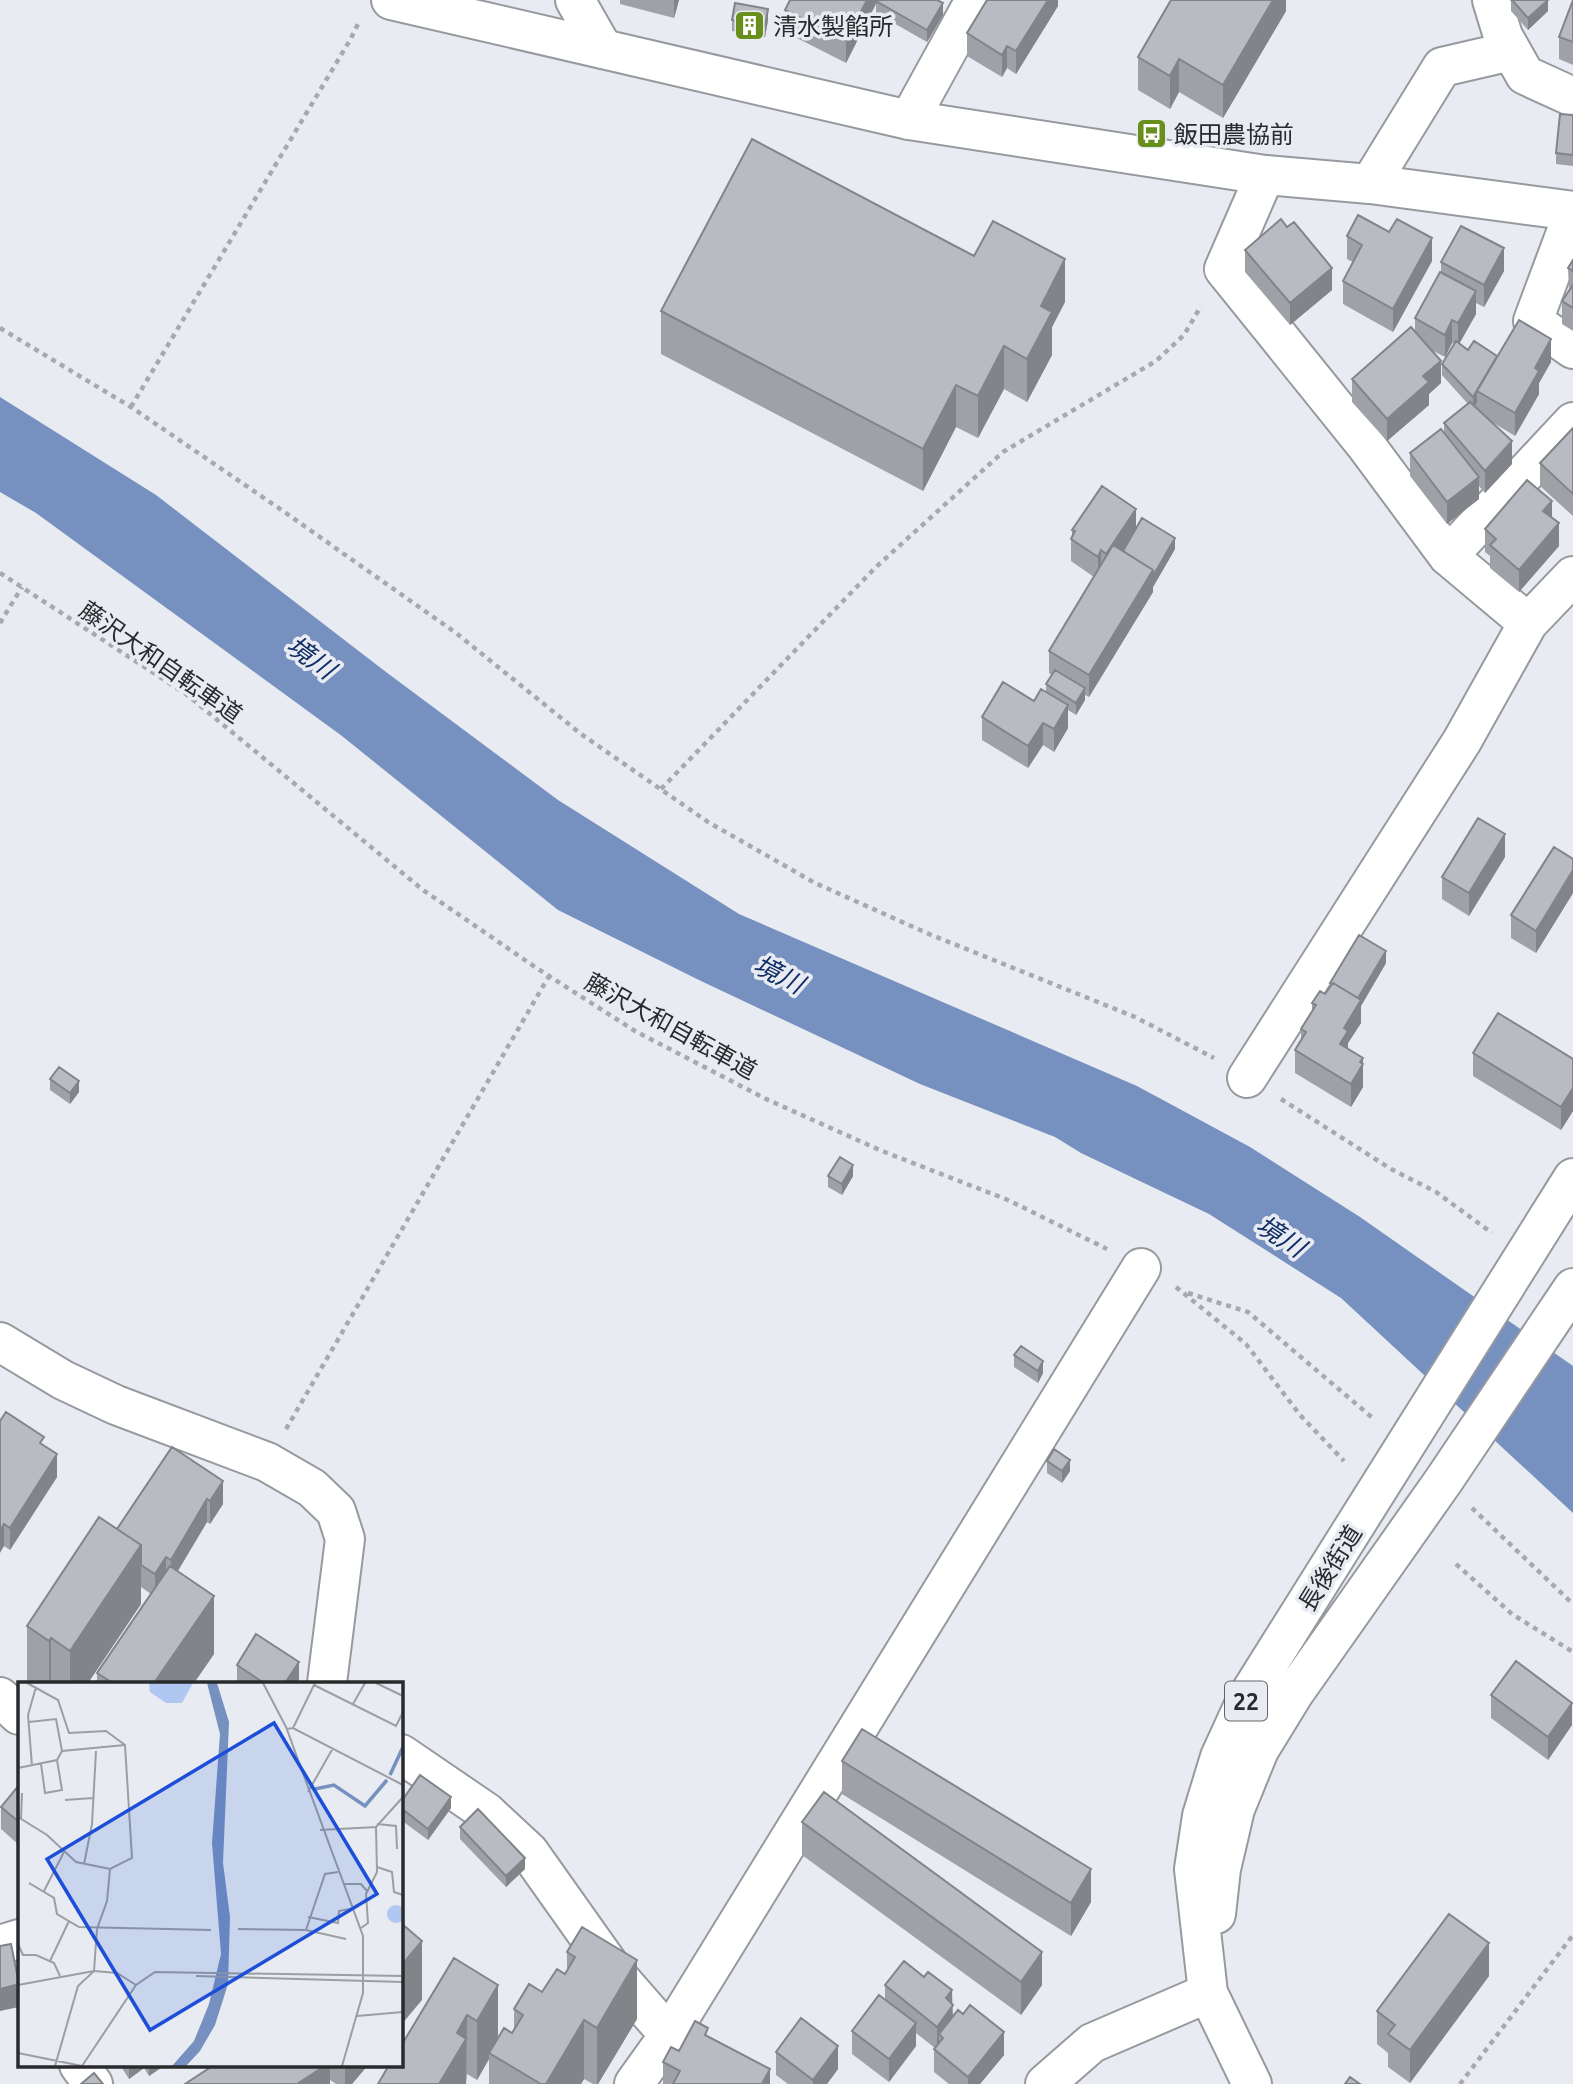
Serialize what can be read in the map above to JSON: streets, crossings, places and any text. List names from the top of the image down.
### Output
{
  "streets": {
    "street": ["長後街道", "22"],
    "path": ["藤沢大和自転車道"]
  },
  "crossings": [
    ["長後街道", "22"]
  ],
  "water": ["境川"],
  "places": {
    "building": ["清水製餡所"],
    "bus stop": ["飯田農協前"]
  }
}
